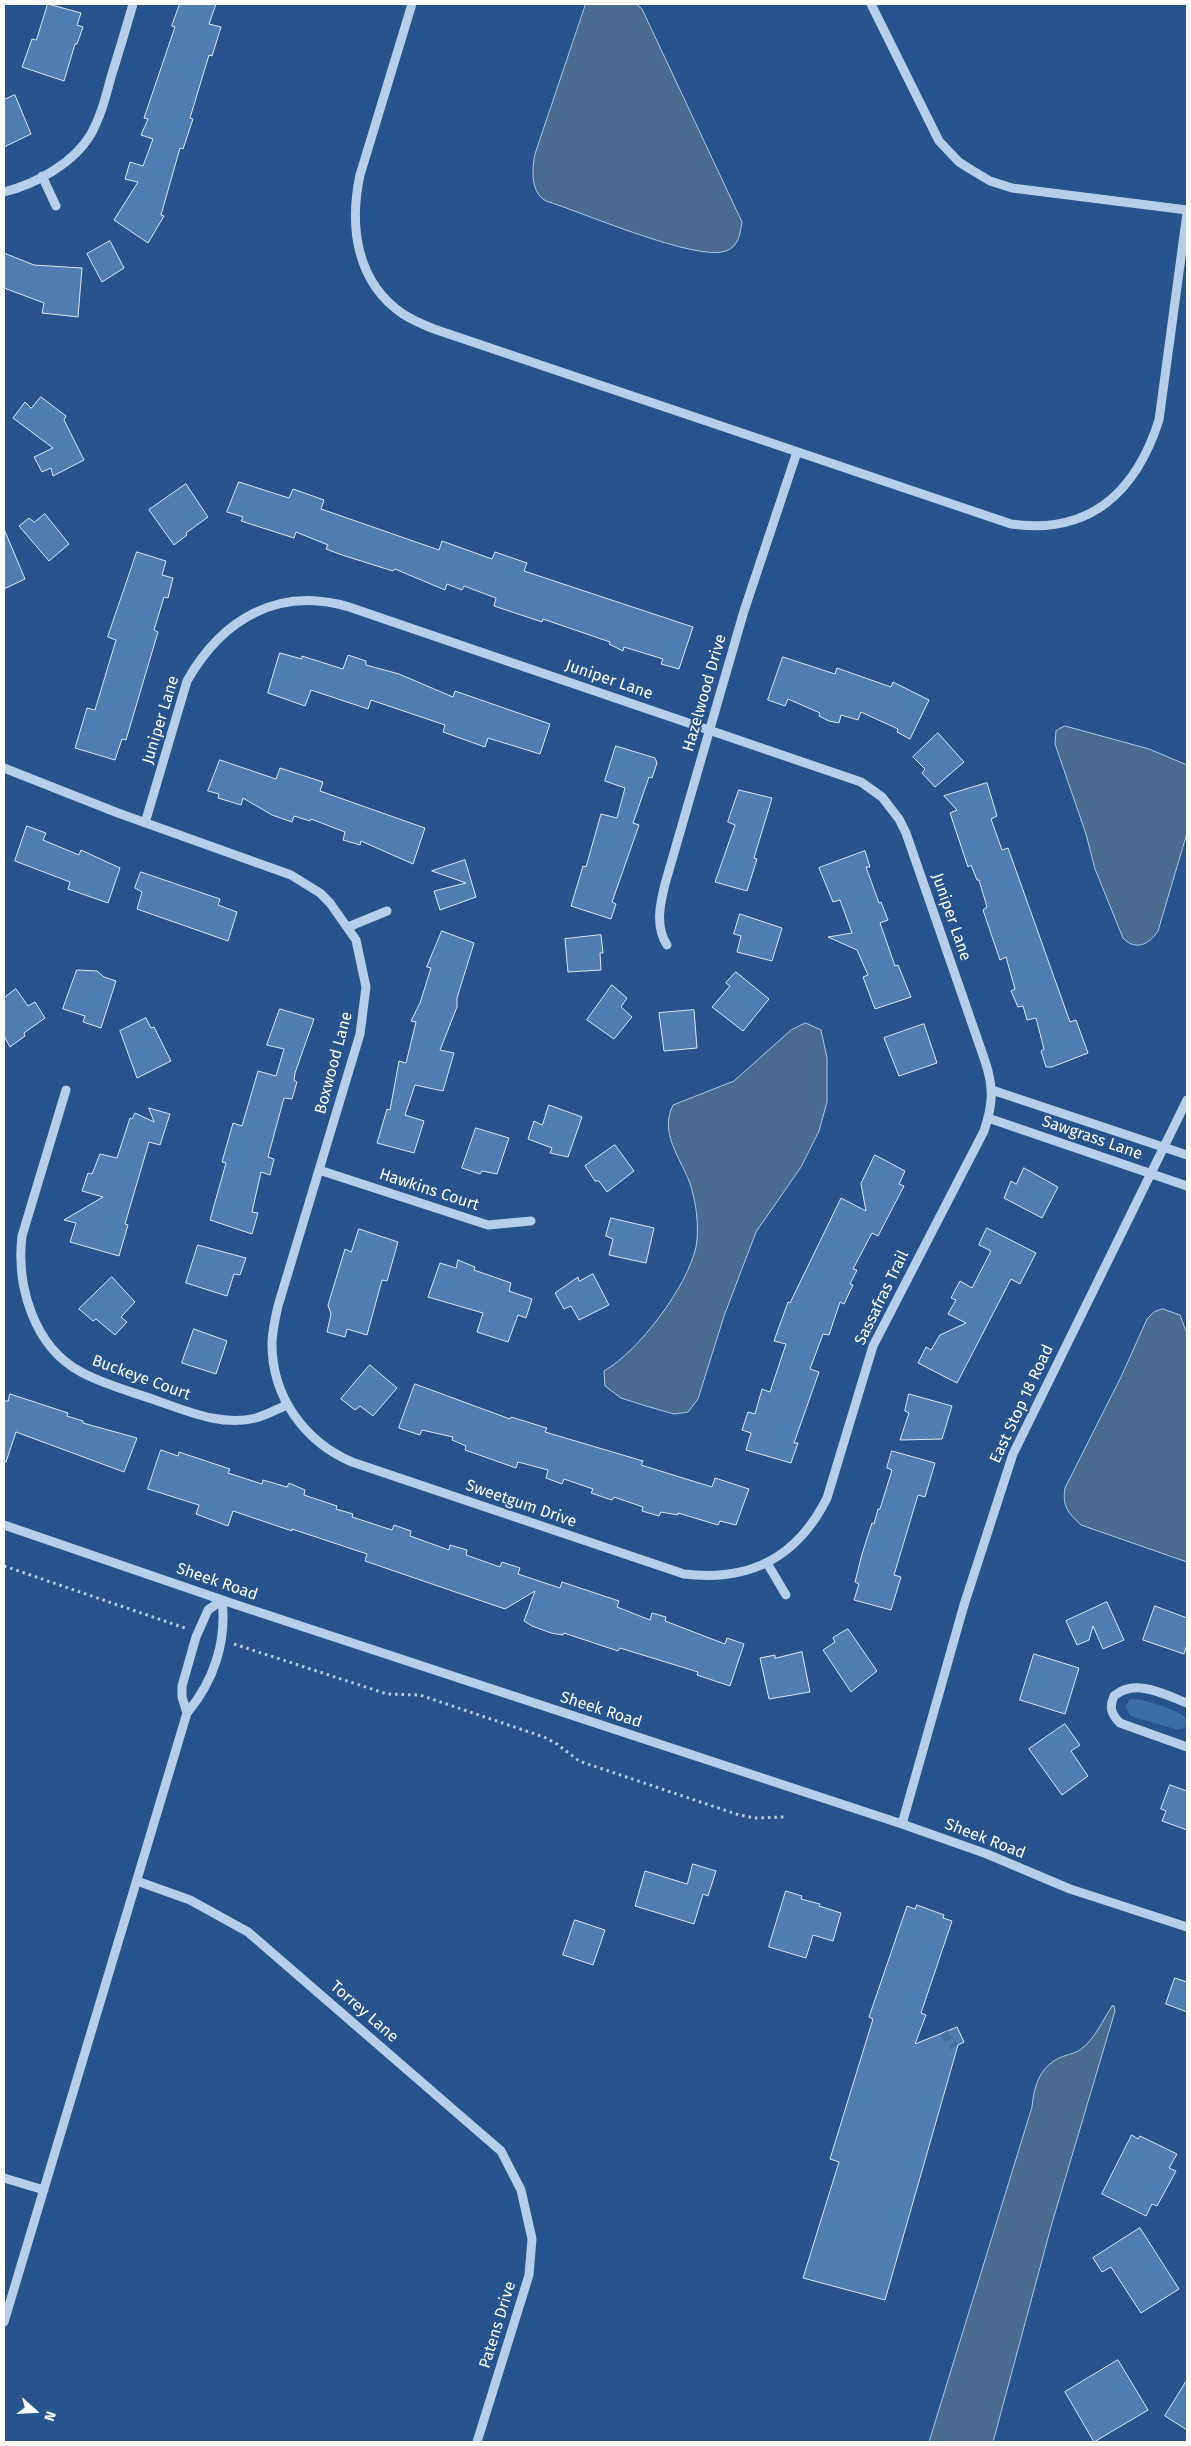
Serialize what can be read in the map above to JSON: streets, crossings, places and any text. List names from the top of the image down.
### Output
{
  "streets": {
    "street": [
      "Juniper Lane",
      "Hazelwood Drive",
      "Boxwood Lane",
      "Sawgrass Lane",
      "Hawkins Court",
      "Sassafras Trail",
      "Buckeye Court",
      "East Stop 18 Road",
      "Sweetgum Drive",
      "Sheek Road",
      "Torrey Lane",
      "Patens Drive"
    ]
  },
  "crossings": [
    ["Juniper Lane", "Hazelwood Drive"],
    ["Juniper Lane", "Boxwood Lane"],
    ["Juniper Lane", "Sawgrass Lane"],
    ["Juniper Lane", "Sassafras Trail"],
    ["Boxwood Lane", "Hawkins Court"],
    ["Boxwood Lane", "Buckeye Court"],
    ["Boxwood Lane", "Sweetgum Drive"],
    ["Sawgrass Lane", "Sassafras Trail"],
    ["Sawgrass Lane", "East Stop 18 Road"],
    ["Sassafras Trail", "Sweetgum Drive"],
    ["Buckeye Court", "Sweetgum Drive"],
    ["East Stop 18 Road", "Sheek Road"],
    ["Torrey Lane", "Patens Drive"]
  ],
  "north": "right"
}
